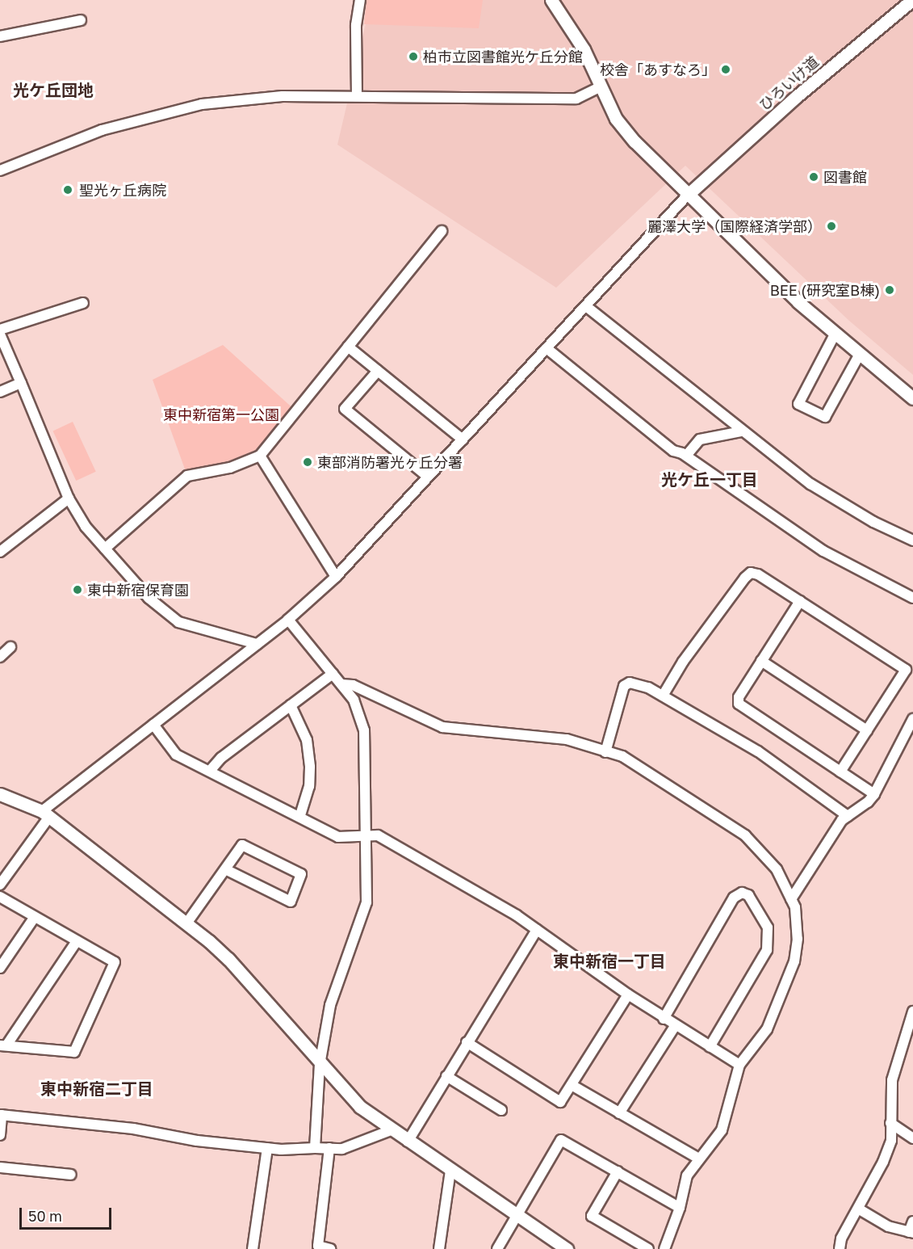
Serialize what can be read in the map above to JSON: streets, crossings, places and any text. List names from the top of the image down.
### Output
{
  "streets": {
    "street": ["ひろいけ道"]
  },
  "districts": [
    "光ケ丘団地",
    "光ケ丘一丁目",
    "東中新宿一丁目",
    "東中新宿二丁目"
  ],
  "parks": ["東中新宿第一公園"],
  "places": [
    "柏市立図書館光ケ丘分館",
    "校舎「あすなろ」",
    "図書館",
    "聖光ヶ丘病院",
    "麗澤大学（国際経済学部）",
    "BEE (研究室B棟)",
    "東部消防署光ヶ丘分署",
    "東中新宿保育園"
  ],
  "scale_bar": "50 m"
}
